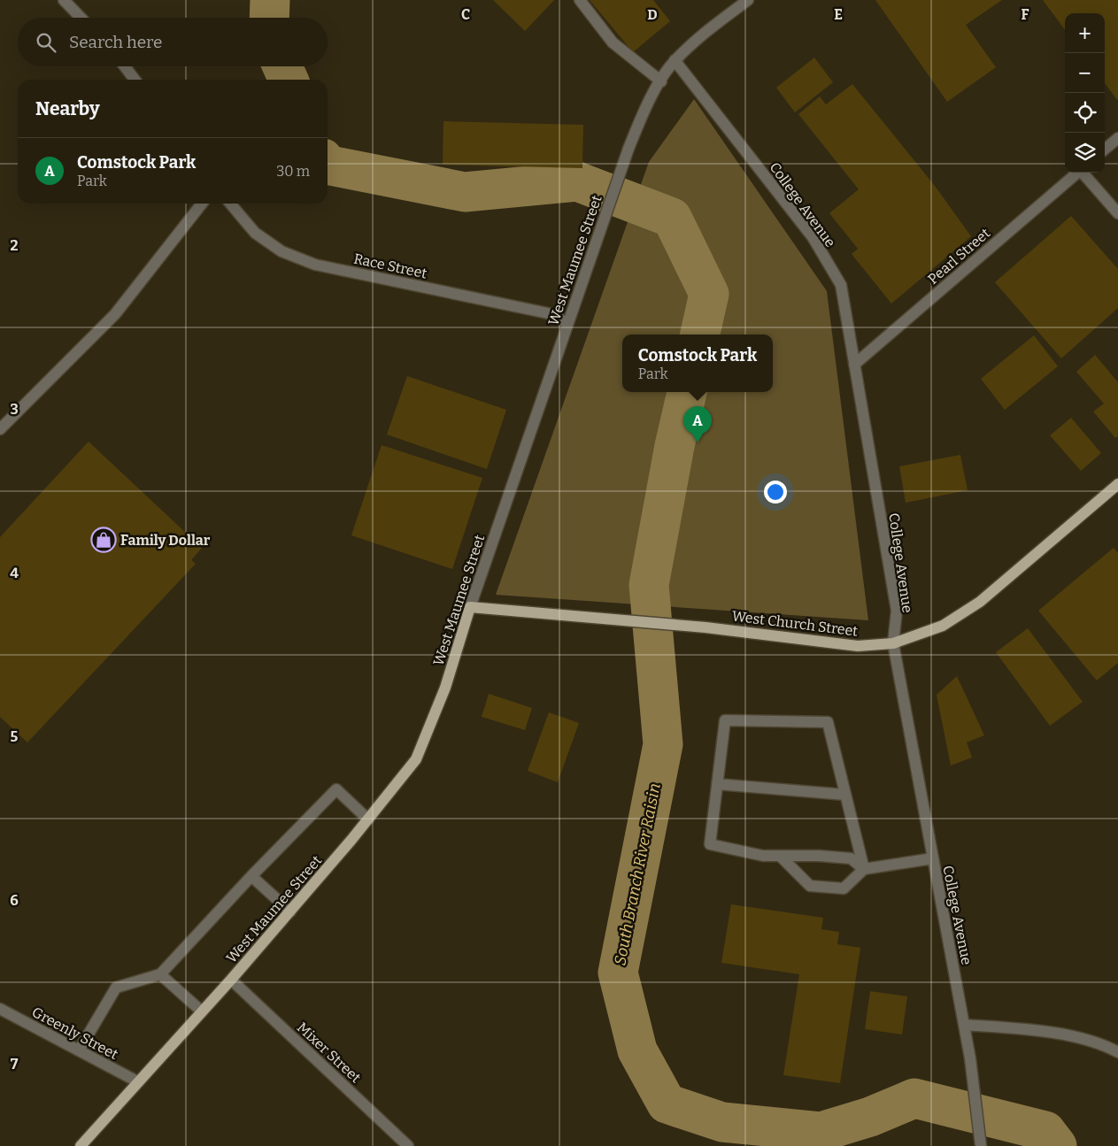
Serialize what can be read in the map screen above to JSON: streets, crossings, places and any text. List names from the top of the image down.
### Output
{
  "streets": {
    "main road": ["West Maumee Street", "West Church Street"],
    "street": [
      "College Avenue",
      "Pearl Street",
      "Race Street",
      "Greenly Street",
      "Mixer Street"
    ]
  },
  "crossings": [
    ["College Avenue", "Pearl Street"],
    ["College Avenue", "West Maumee Street"],
    ["College Avenue", "West Church Street"],
    ["West Maumee Street", "Race Street"],
    ["West Maumee Street", "West Church Street"],
    ["West Maumee Street", "Greenly Street"],
    ["West Maumee Street", "Mixer Street"]
  ],
  "water": ["South Branch River Raisin"],
  "places": {
    "shop": ["Family Dollar"]
  },
  "page": {
    "map_buttons": ["+", "−"],
    "search": "Search here",
    "heading": "Nearby",
    "list": [
      {
        "mark": "A",
        "name": "Comstock Park",
        "note": "Park",
        "value": "30 m"
      }
    ],
    "popup": ["Comstock Park", "Park"],
    "pins": "A"
  },
  "grid": {
    "columns": [
      "C",
      "D",
      "E",
      "F"
    ],
    "rows": [
      "2",
      "3",
      "4",
      "5",
      "6",
      "7"
    ]
  }
}
